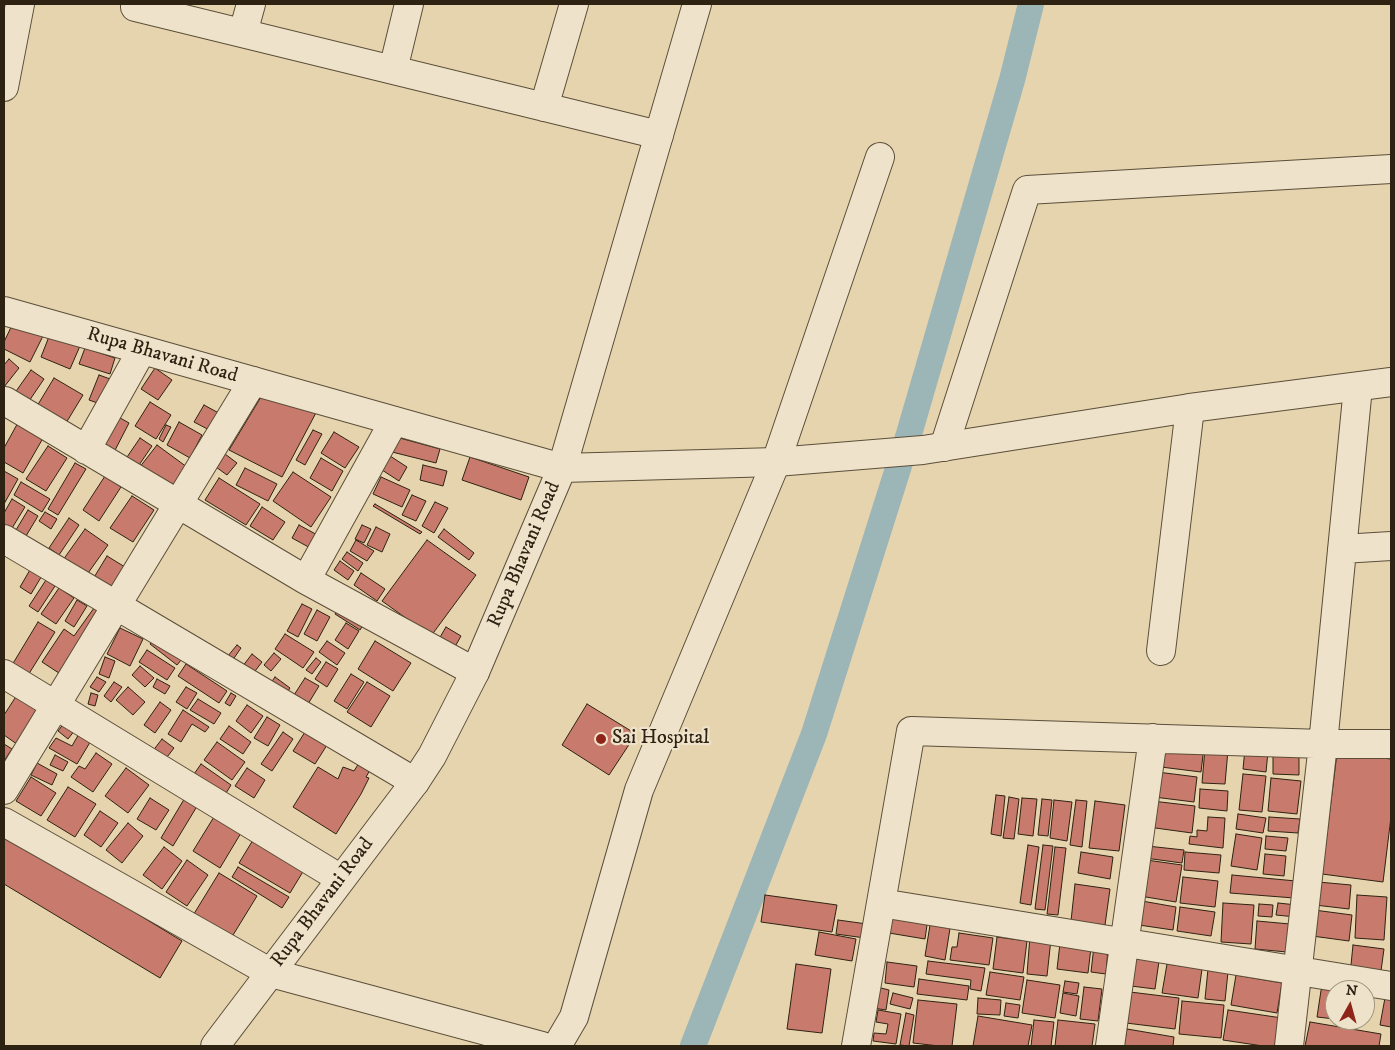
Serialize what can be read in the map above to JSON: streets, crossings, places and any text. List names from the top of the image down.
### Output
{
  "streets": {
    "street": ["Rupa Bhavani Road"]
  },
  "places": ["Sai Hospital"],
  "north": "top"
}
